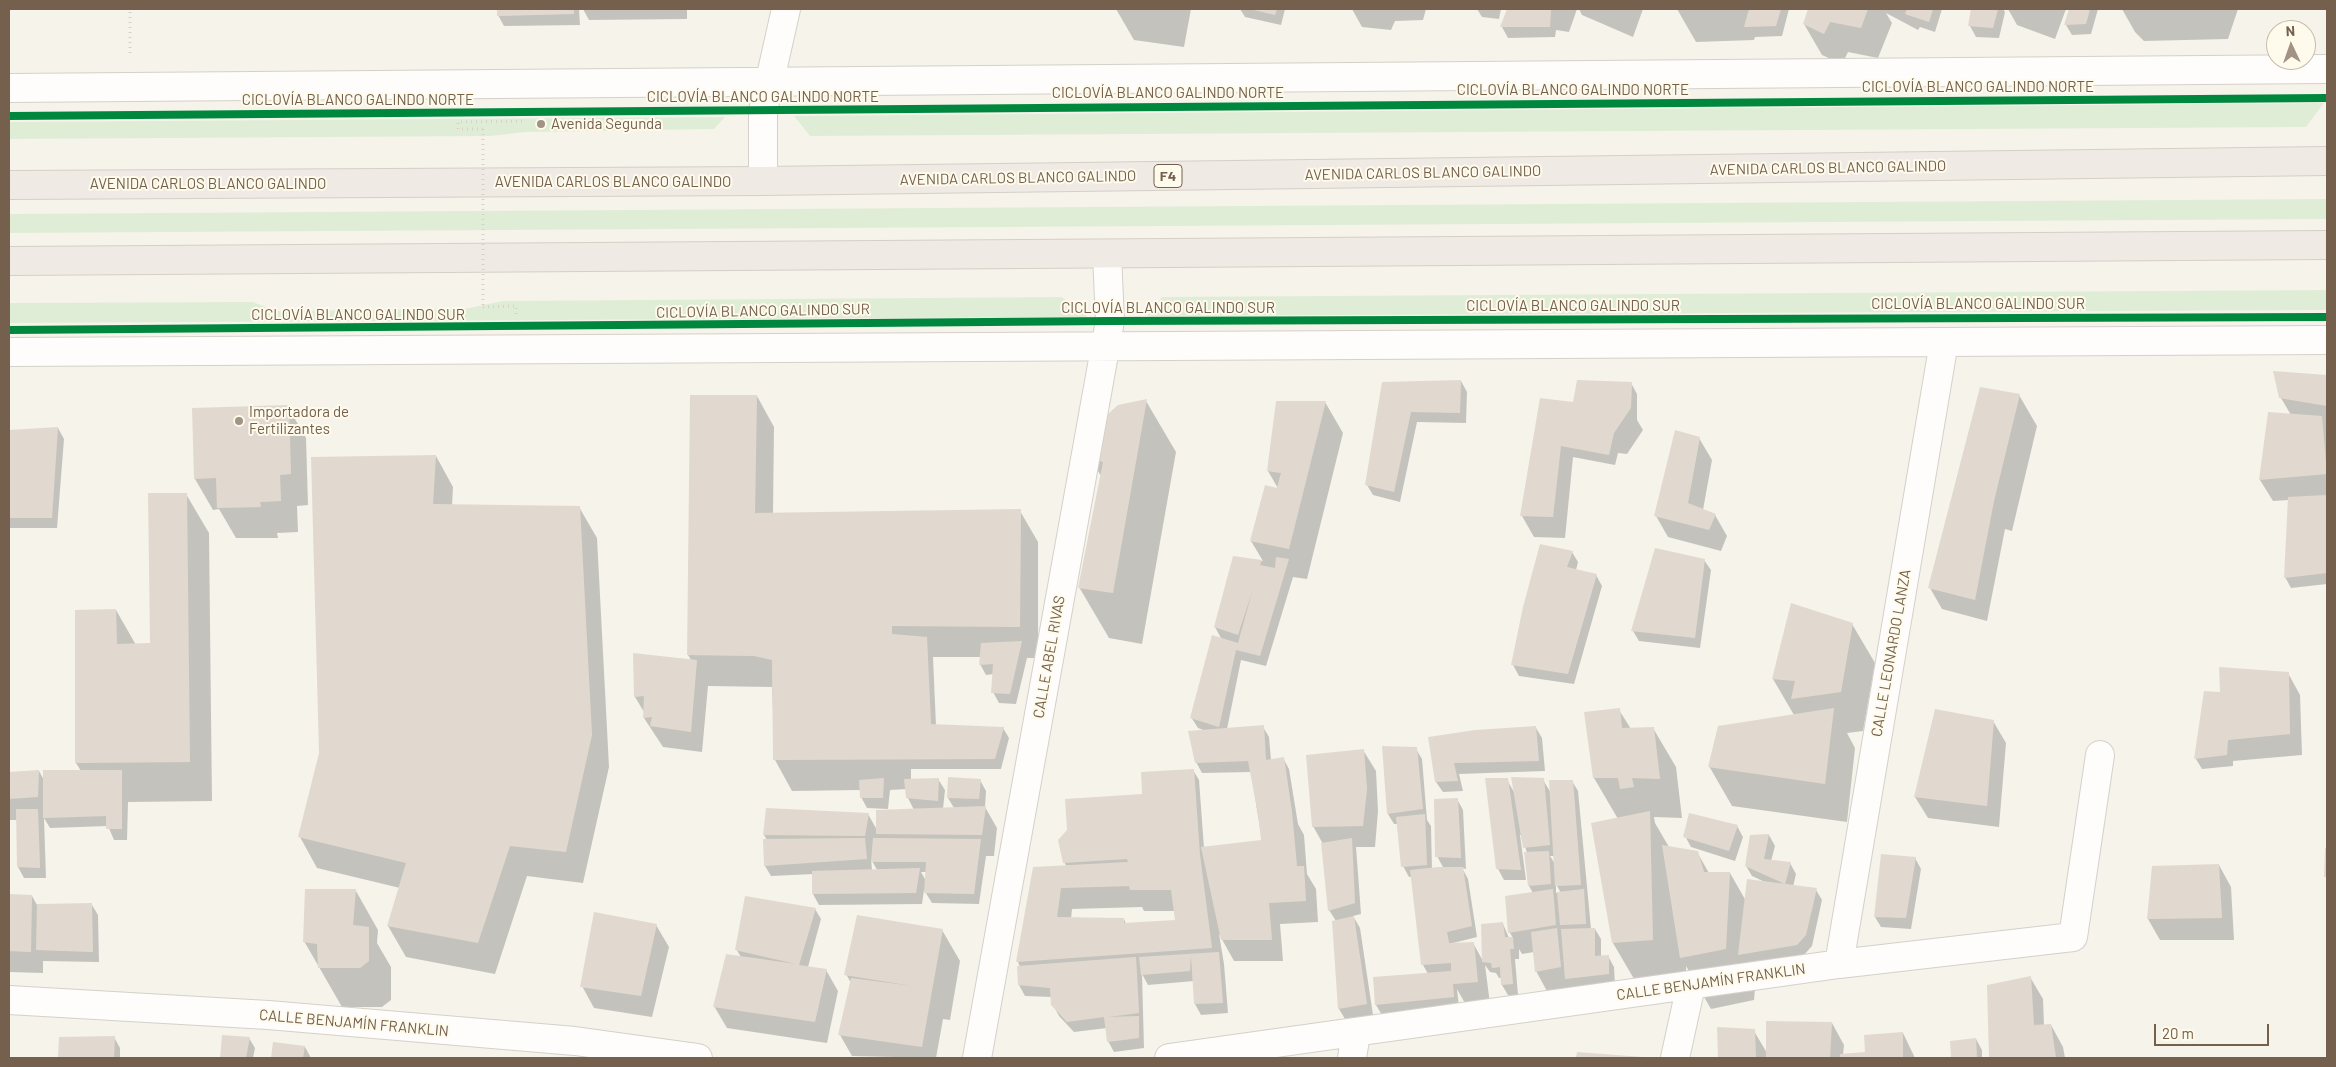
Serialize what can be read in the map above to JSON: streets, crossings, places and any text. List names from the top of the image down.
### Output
{
  "streets": {
    "highway": ["AVENIDA CARLOS BLANCO GALINDO", "F4"],
    "street": ["CALLE LEONARDO LANZA", "CALLE ABEL RIVAS", "CALLE BENJAMÍN FRANKLIN"],
    "cycle path": ["CICLOVÍA BLANCO GALINDO NORTE", "CICLOVÍA BLANCO GALINDO SUR"]
  },
  "crossings": [
    ["CALLE LEONARDO LANZA", "CALLE BENJAMÍN FRANKLIN"]
  ],
  "places": ["Avenida Segunda", "Importadora de Fertilizantes"],
  "scale_bar": "20 m",
  "north": "top"
}
